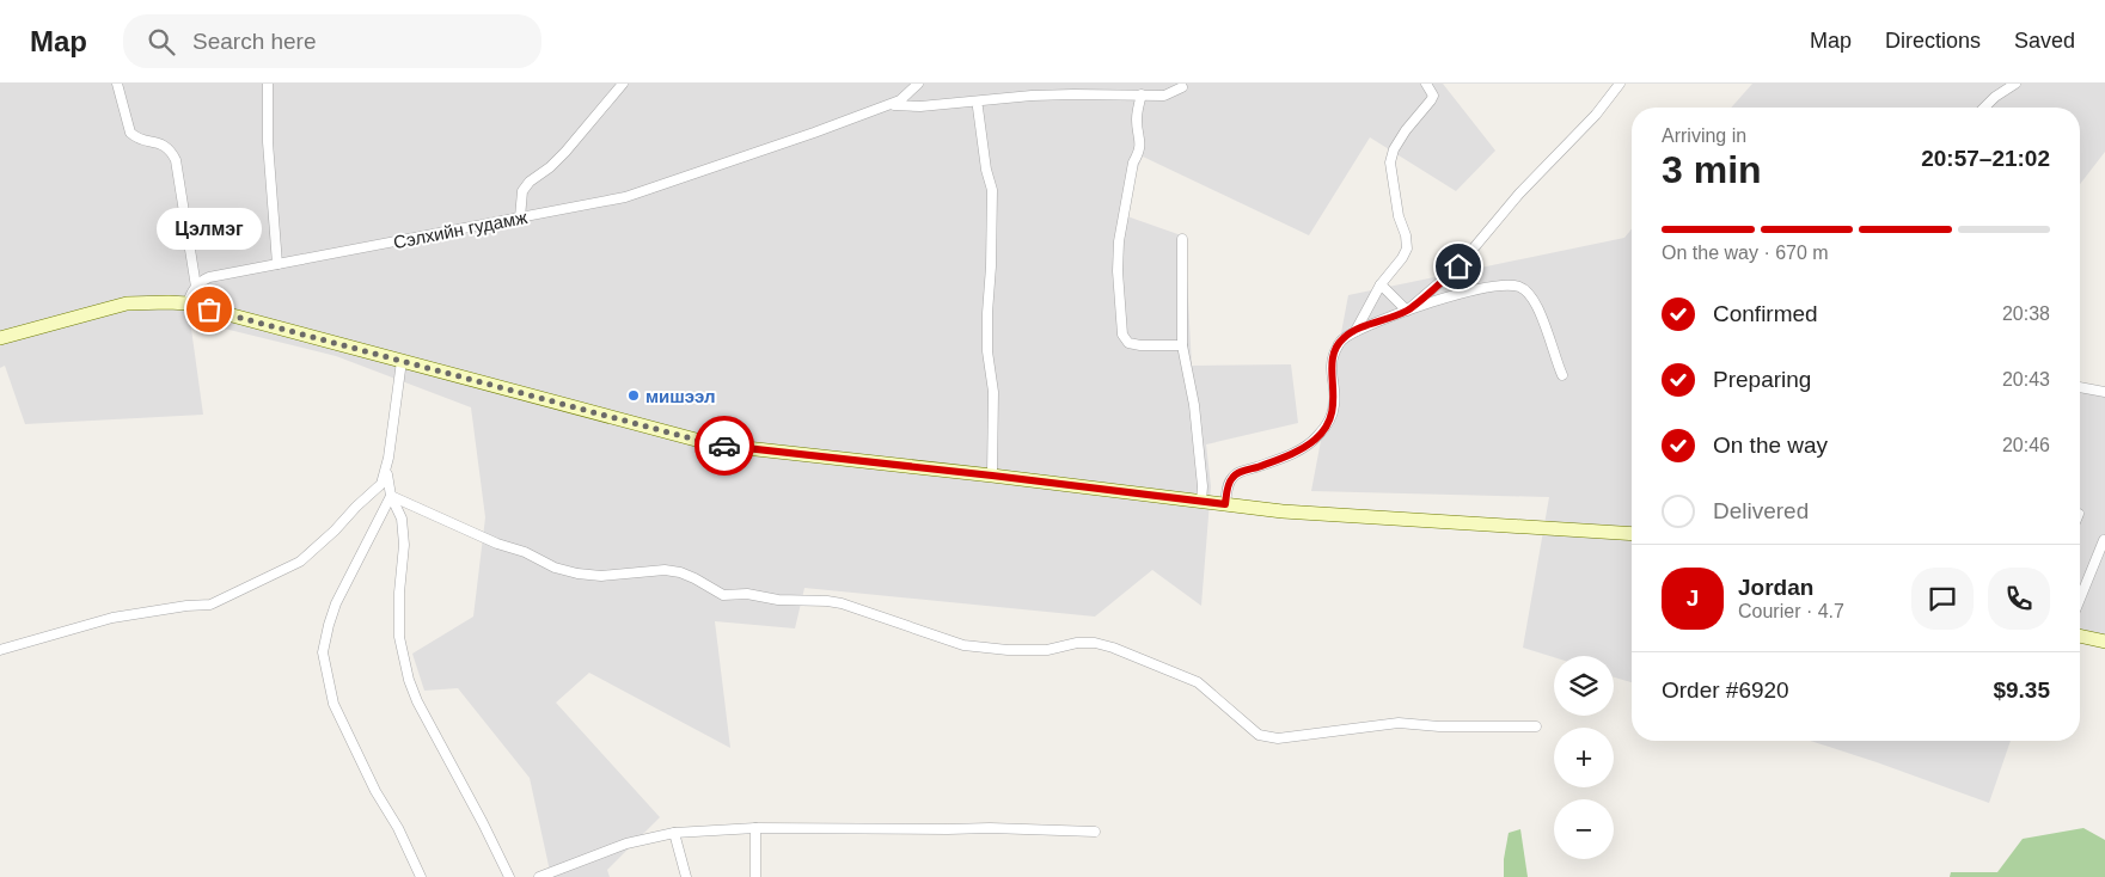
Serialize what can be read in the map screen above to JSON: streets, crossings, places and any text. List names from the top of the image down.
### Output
{
  "streets": {
    "street": ["Сэлхийн гудамж"]
  },
  "places": ["Цэлмэг", "мишээл"],
  "page": {
    "header": "Map",
    "search": "Search here",
    "nav": ["Map", "Directions", "Saved"],
    "heading": ["3 min", "Arriving in", "20:57–21:02"],
    "panel": [
      "Jordan",
      "Courier · 4.7",
      "Order #6920",
      "$9.35"
    ],
    "bubble": "Цэлмэг",
    "bar": "On the way · 670 m",
    "list": [
      ["Confirmed", "20:38"],
      ["Preparing", "20:43"],
      ["On the way", "20:46"],
      "Delivered"
    ],
    "round": "J",
    "map_buttons": ["+", "−"]
  }
}
